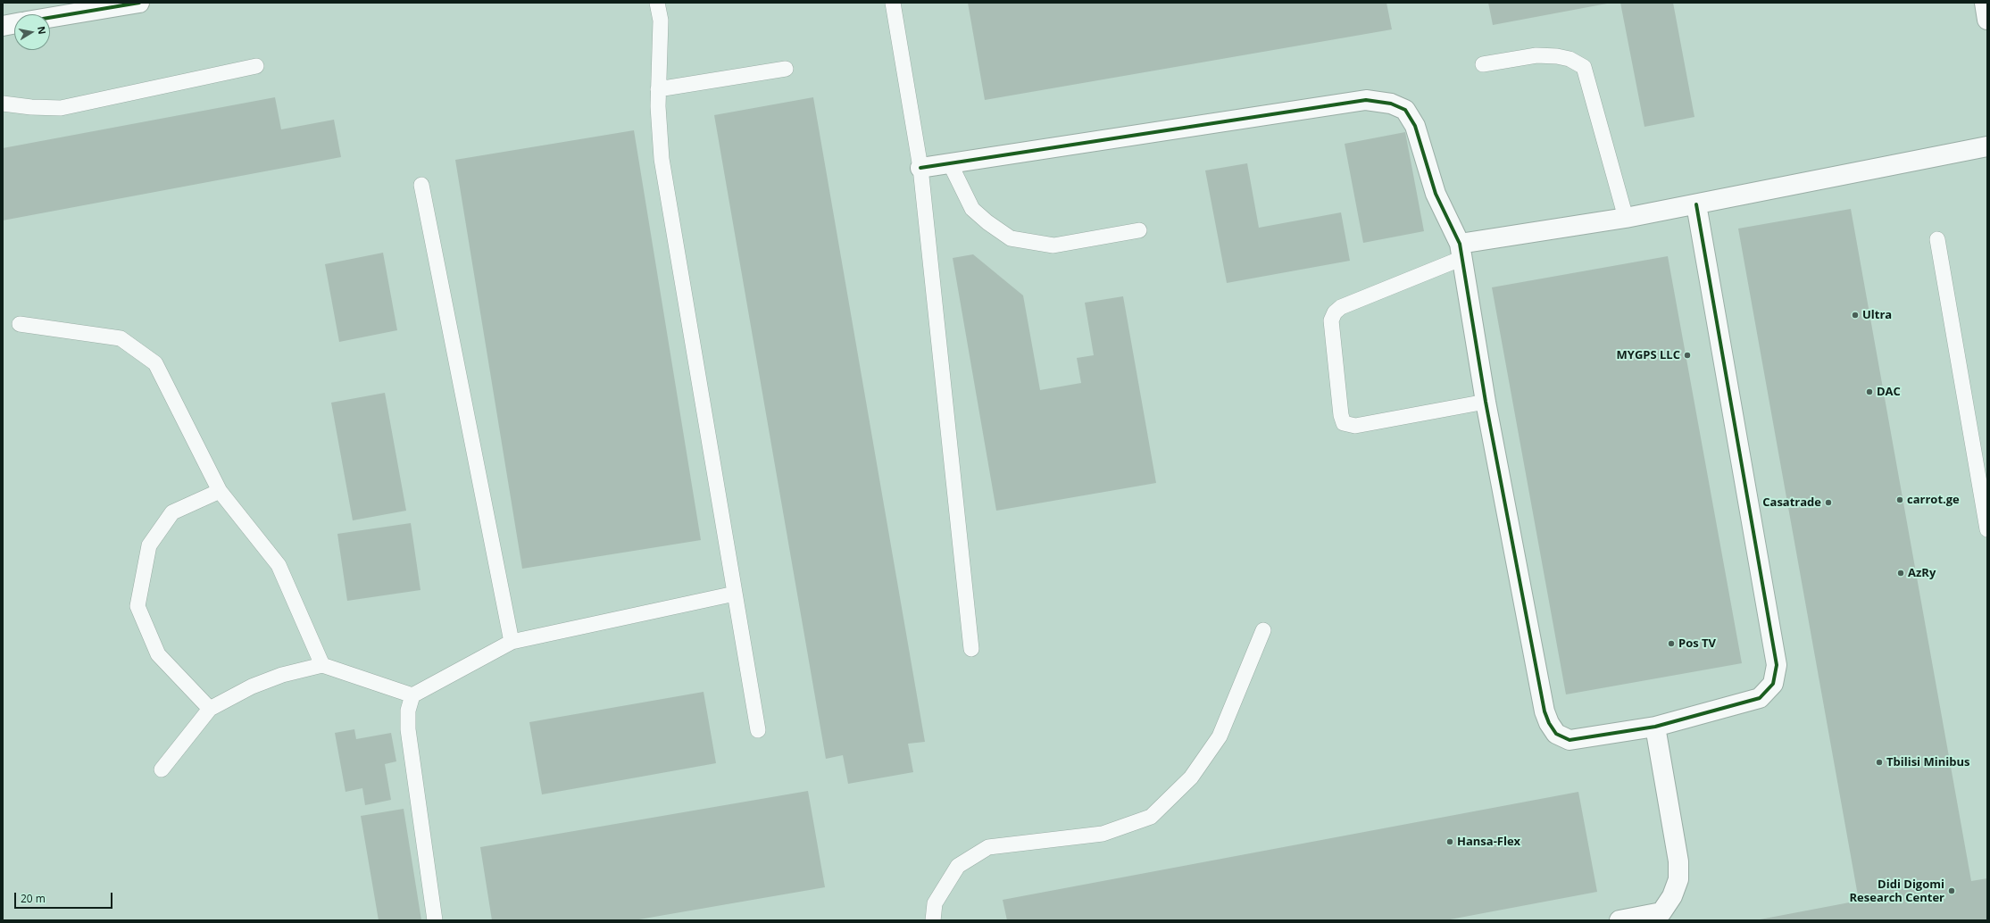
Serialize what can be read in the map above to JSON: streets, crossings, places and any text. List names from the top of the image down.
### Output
{
  "places": [
    "Ultra",
    "MYGPS LLC",
    "DAC",
    "carrot.ge",
    "Casatrade",
    "AzRy",
    "Pos TV",
    "Tbilisi Minibus",
    "Hansa-Flex",
    "Didi Digomi Research Center"
  ],
  "scale_bar": "20 m",
  "north": "right"
}
